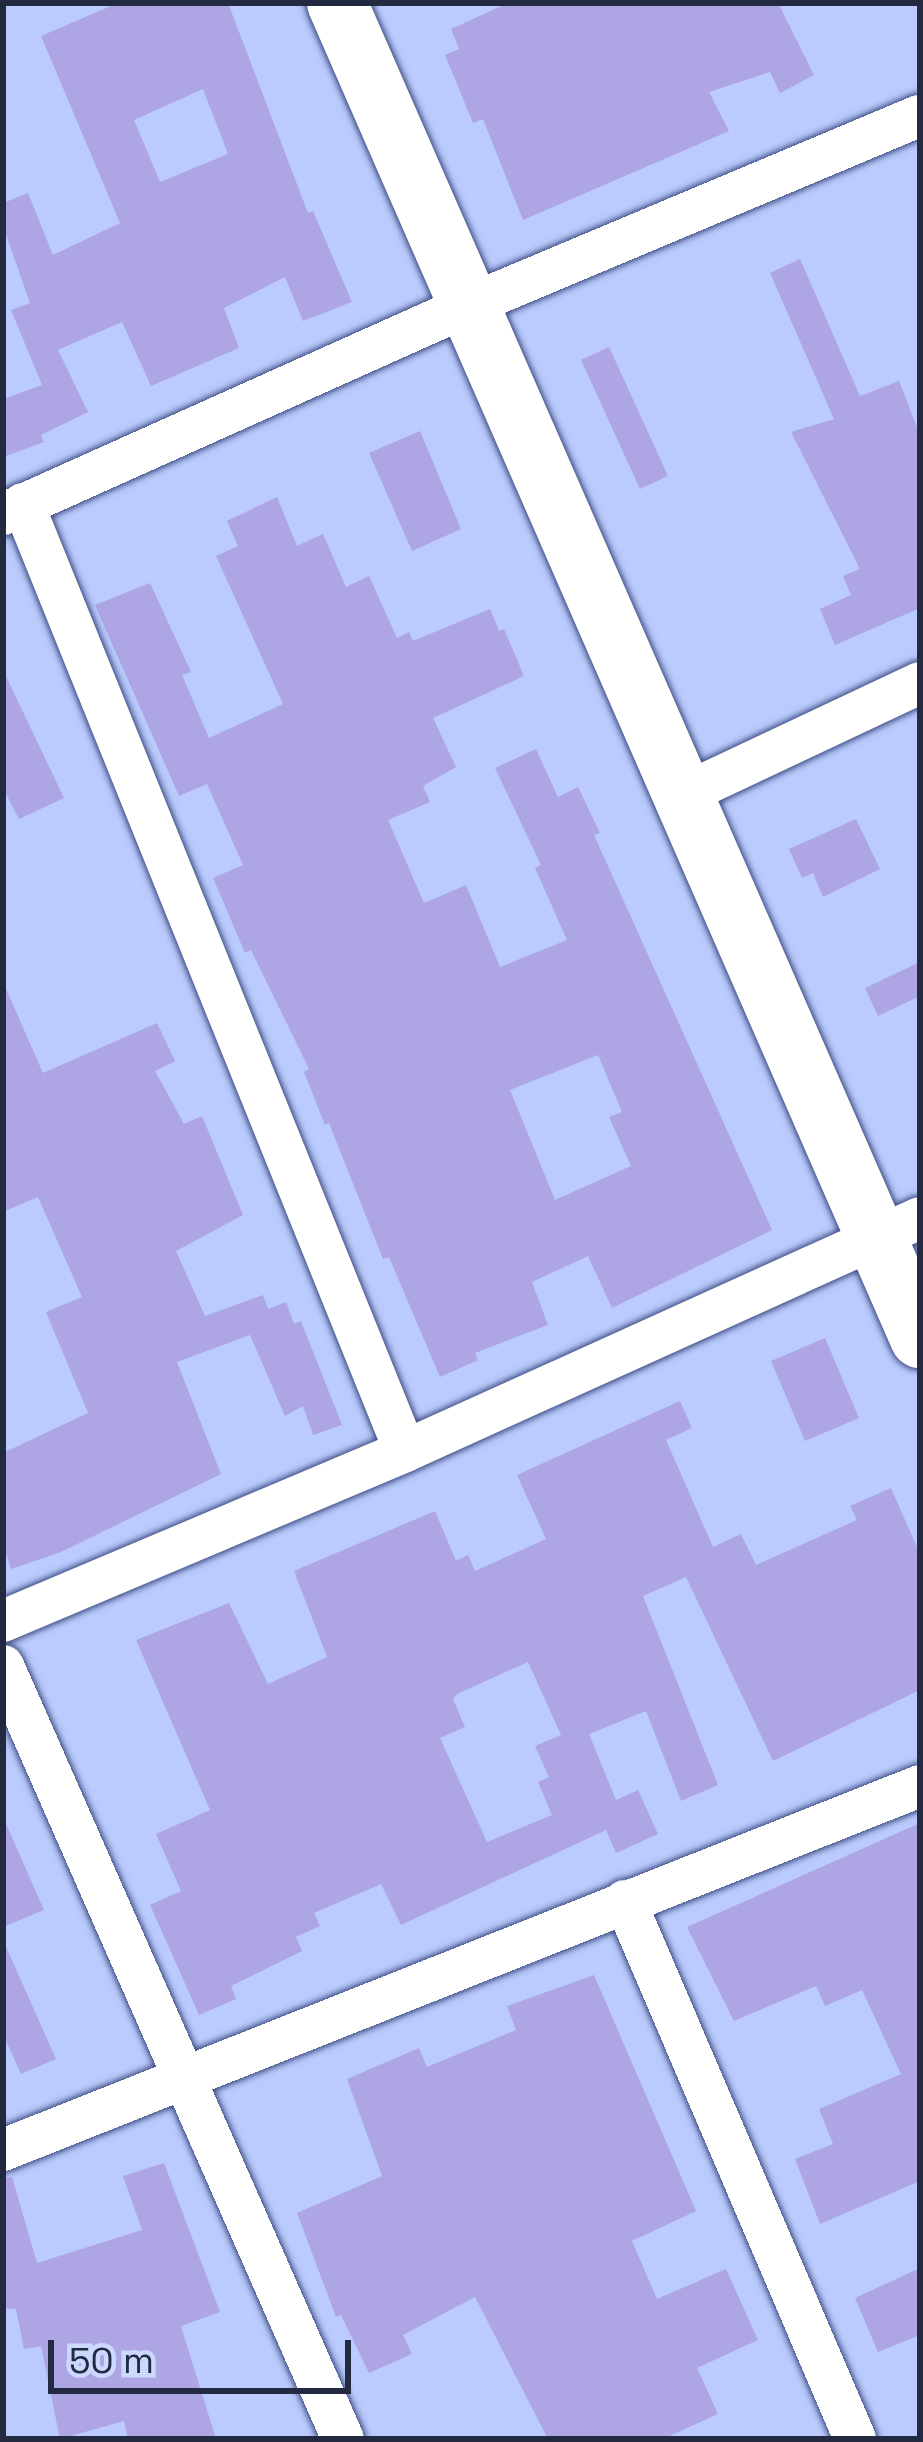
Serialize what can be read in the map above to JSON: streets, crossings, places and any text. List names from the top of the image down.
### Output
{
  "scale_bar": "50 m"
}
